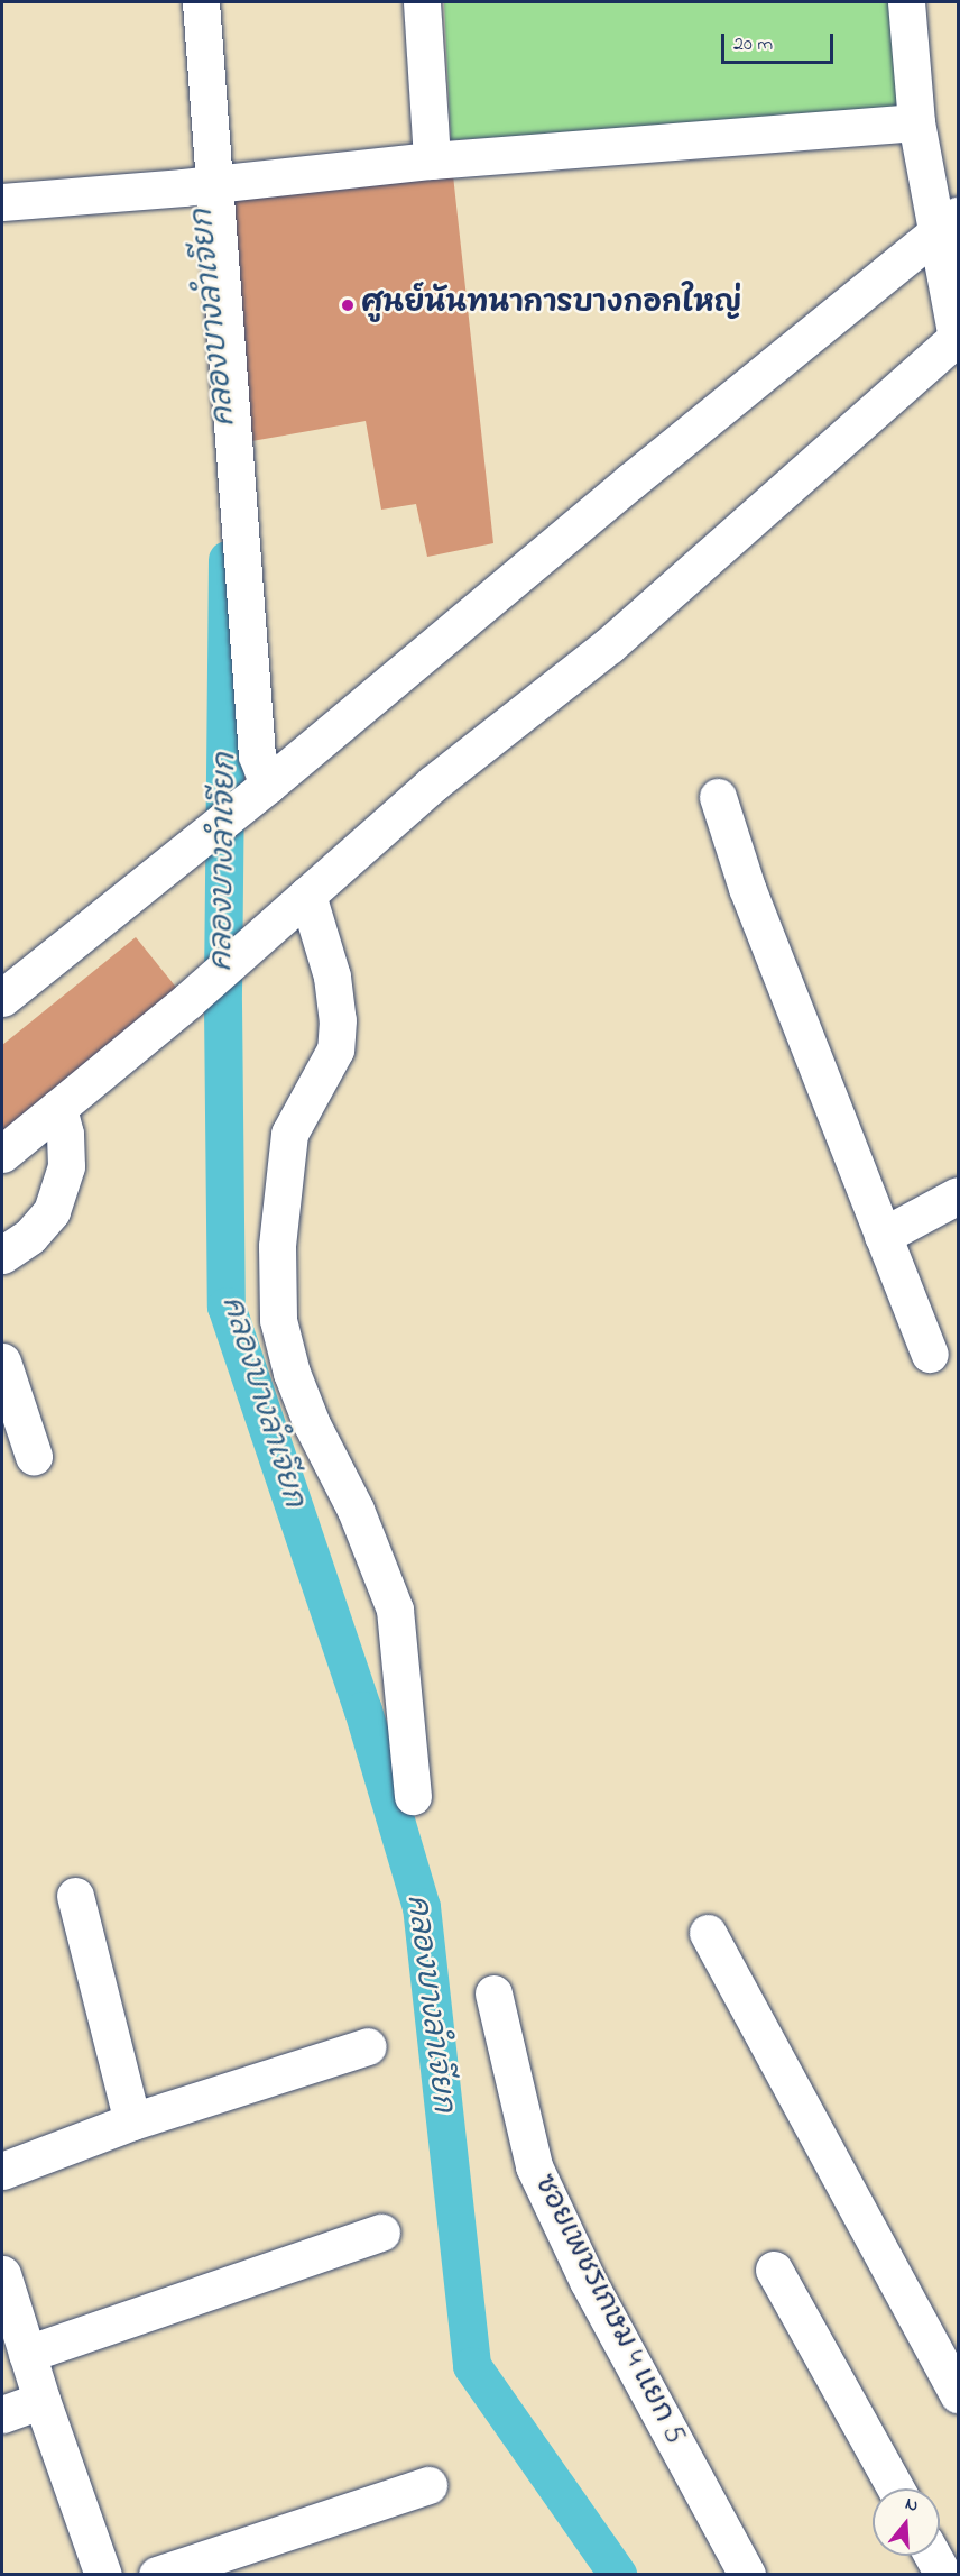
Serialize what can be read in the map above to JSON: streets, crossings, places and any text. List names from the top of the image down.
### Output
{
  "streets": {
    "street": ["ซอยเพชรเกษม 4 แยก 5"]
  },
  "water": ["คลองบางลำเจียก"],
  "places": ["ศูนย์นันทนาการบางกอกใหญ่"],
  "scale_bar": "20 m",
  "north": "top"
}
